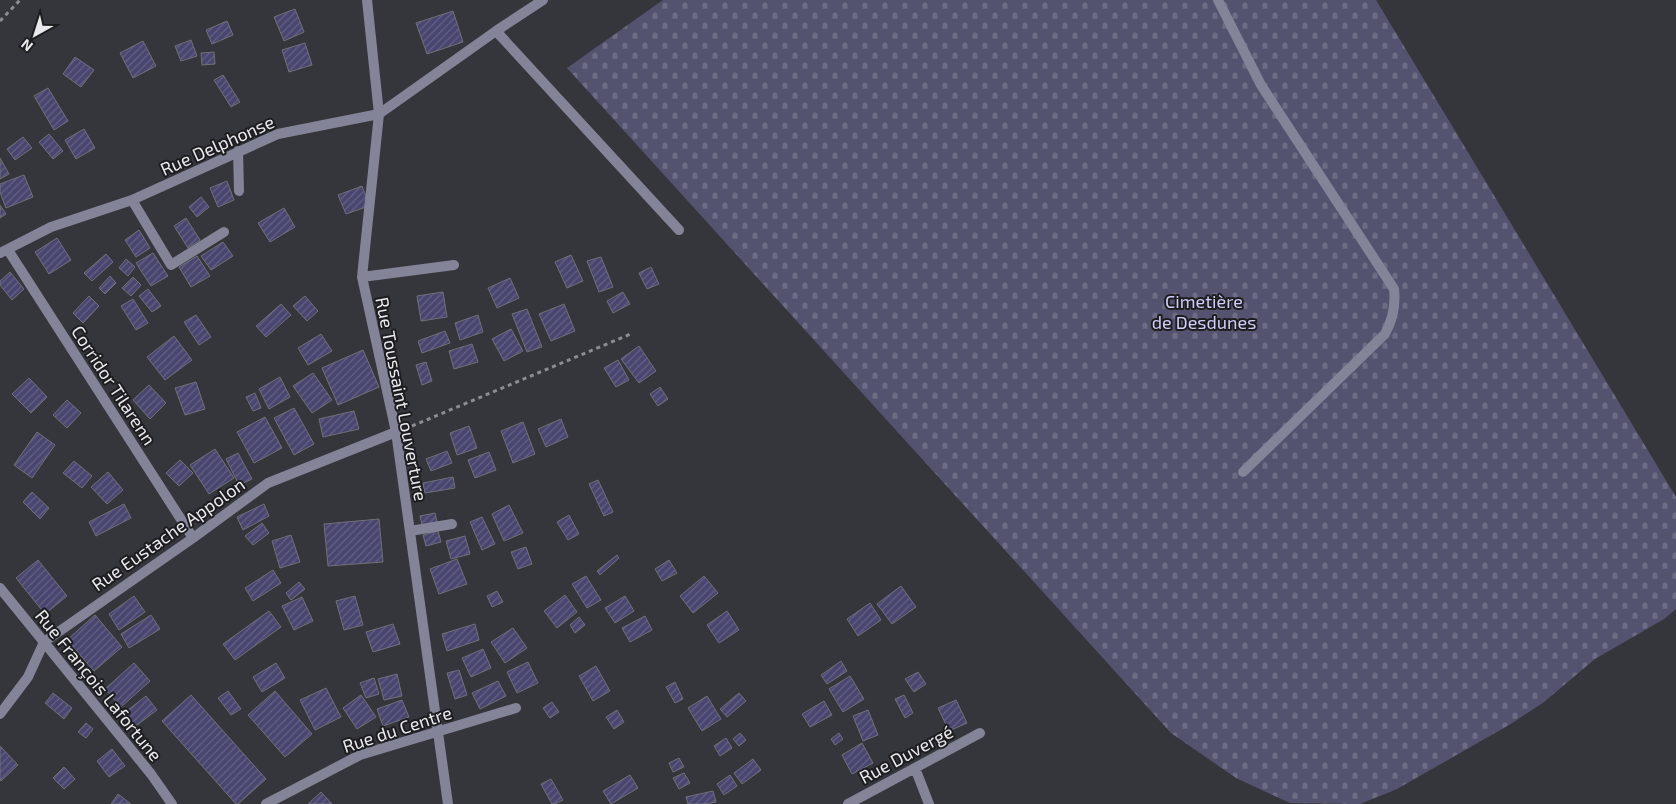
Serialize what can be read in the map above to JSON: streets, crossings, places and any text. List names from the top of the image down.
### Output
{
  "streets": {
    "street": [
      "Rue Delphonse",
      "Corridor Tilarenn",
      "Rue Toussaint Louverture",
      "Rue Eustache Appolon",
      "Rue François Lafortune",
      "Rue du Centre",
      "Rue Duvergé"
    ]
  },
  "crossings": [
    ["Rue Delphonse", "Corridor Tilarenn"],
    ["Rue Delphonse", "Rue Toussaint Louverture"],
    ["Corridor Tilarenn", "Rue Eustache Appolon"],
    ["Rue Toussaint Louverture", "Rue Eustache Appolon"],
    ["Rue Toussaint Louverture", "Rue du Centre"],
    ["Rue Eustache Appolon", "Rue François Lafortune"]
  ],
  "parks": ["Cimetière de Desdunes"],
  "north": "bottom left"
}
